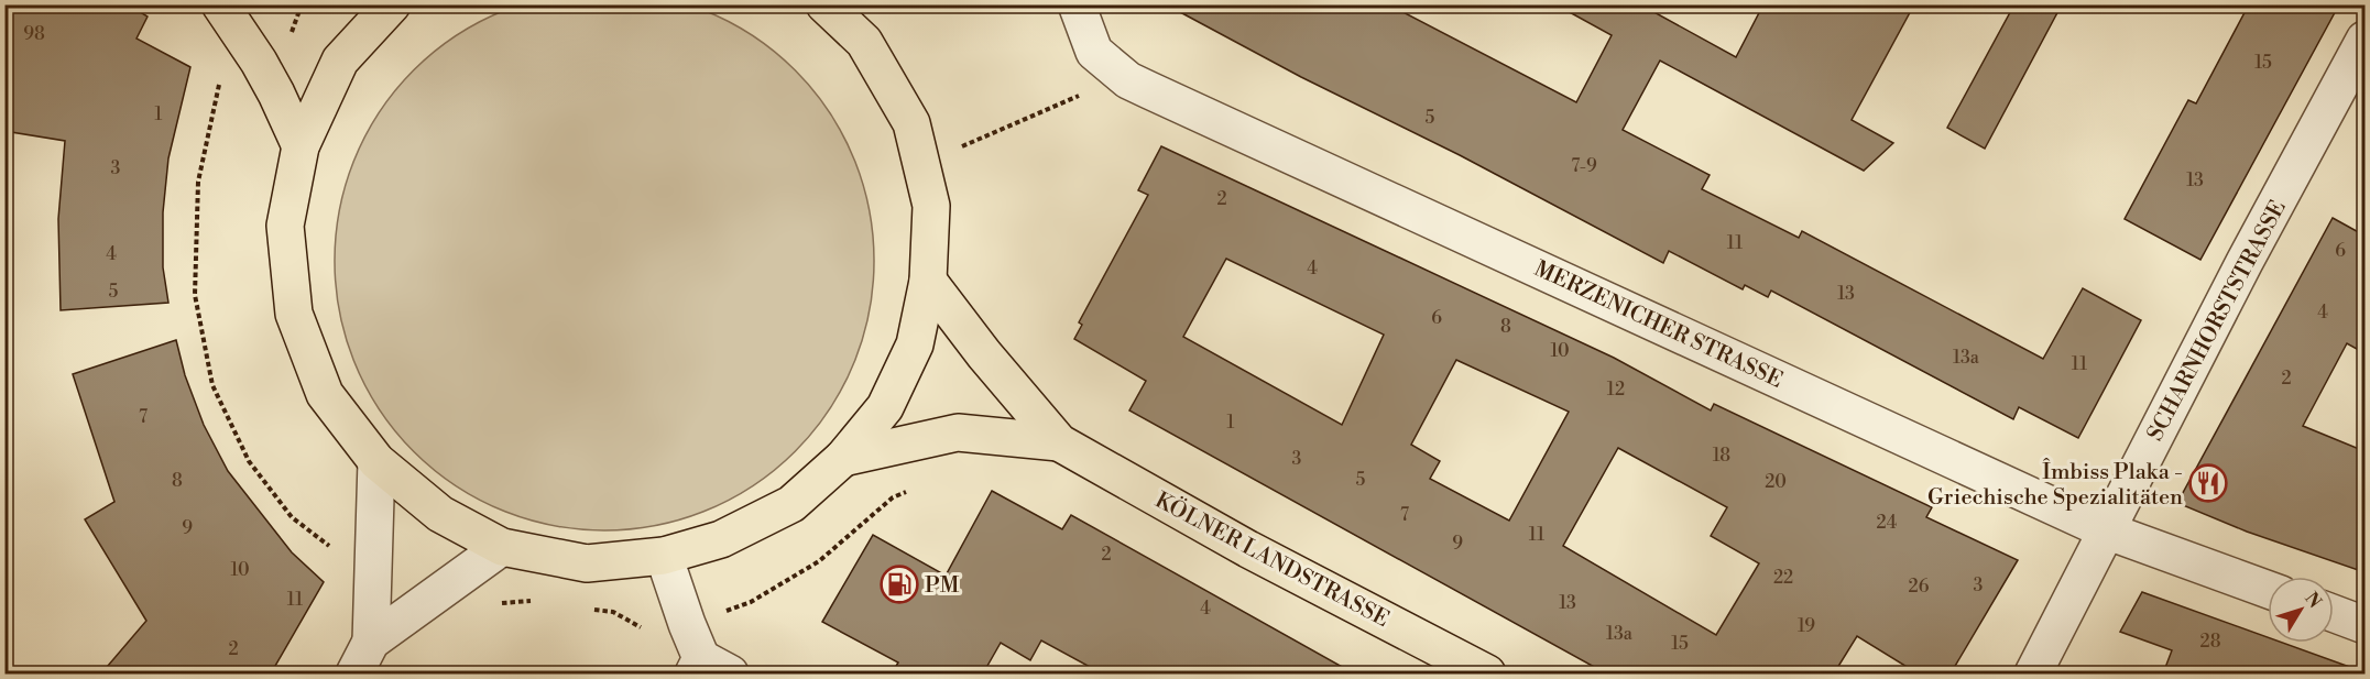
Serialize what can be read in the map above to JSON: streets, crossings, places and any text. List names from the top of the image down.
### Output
{
  "streets": {
    "main road": ["KÖLNER LANDSTRASSE"],
    "street": ["SCHARNHORSTSTRASSE", "MERZENICHER STRASSE"]
  },
  "crossings": [
    ["SCHARNHORSTSTRASSE", "MERZENICHER STRASSE"]
  ],
  "places": {
    "restaurant": ["Îmbiss Plaka - Griechische Spezialitäten"],
    "fuel station": ["PM"]
  },
  "house_numbers": [
    "98",
    "15",
    "1",
    "5",
    "7-9",
    "3",
    "13",
    "2",
    "11",
    "6",
    "4",
    "4",
    "5",
    "13",
    "4",
    "6",
    "8",
    "10",
    "13a",
    "11",
    "2",
    "12",
    "7",
    "1",
    "18",
    "3",
    "5",
    "8",
    "20",
    "7",
    "24",
    "9",
    "11",
    "9",
    "2",
    "10",
    "22",
    "3",
    "26",
    "11",
    "13",
    "4",
    "19",
    "13a",
    "28",
    "15",
    "2"
  ],
  "north": "top right"
}
